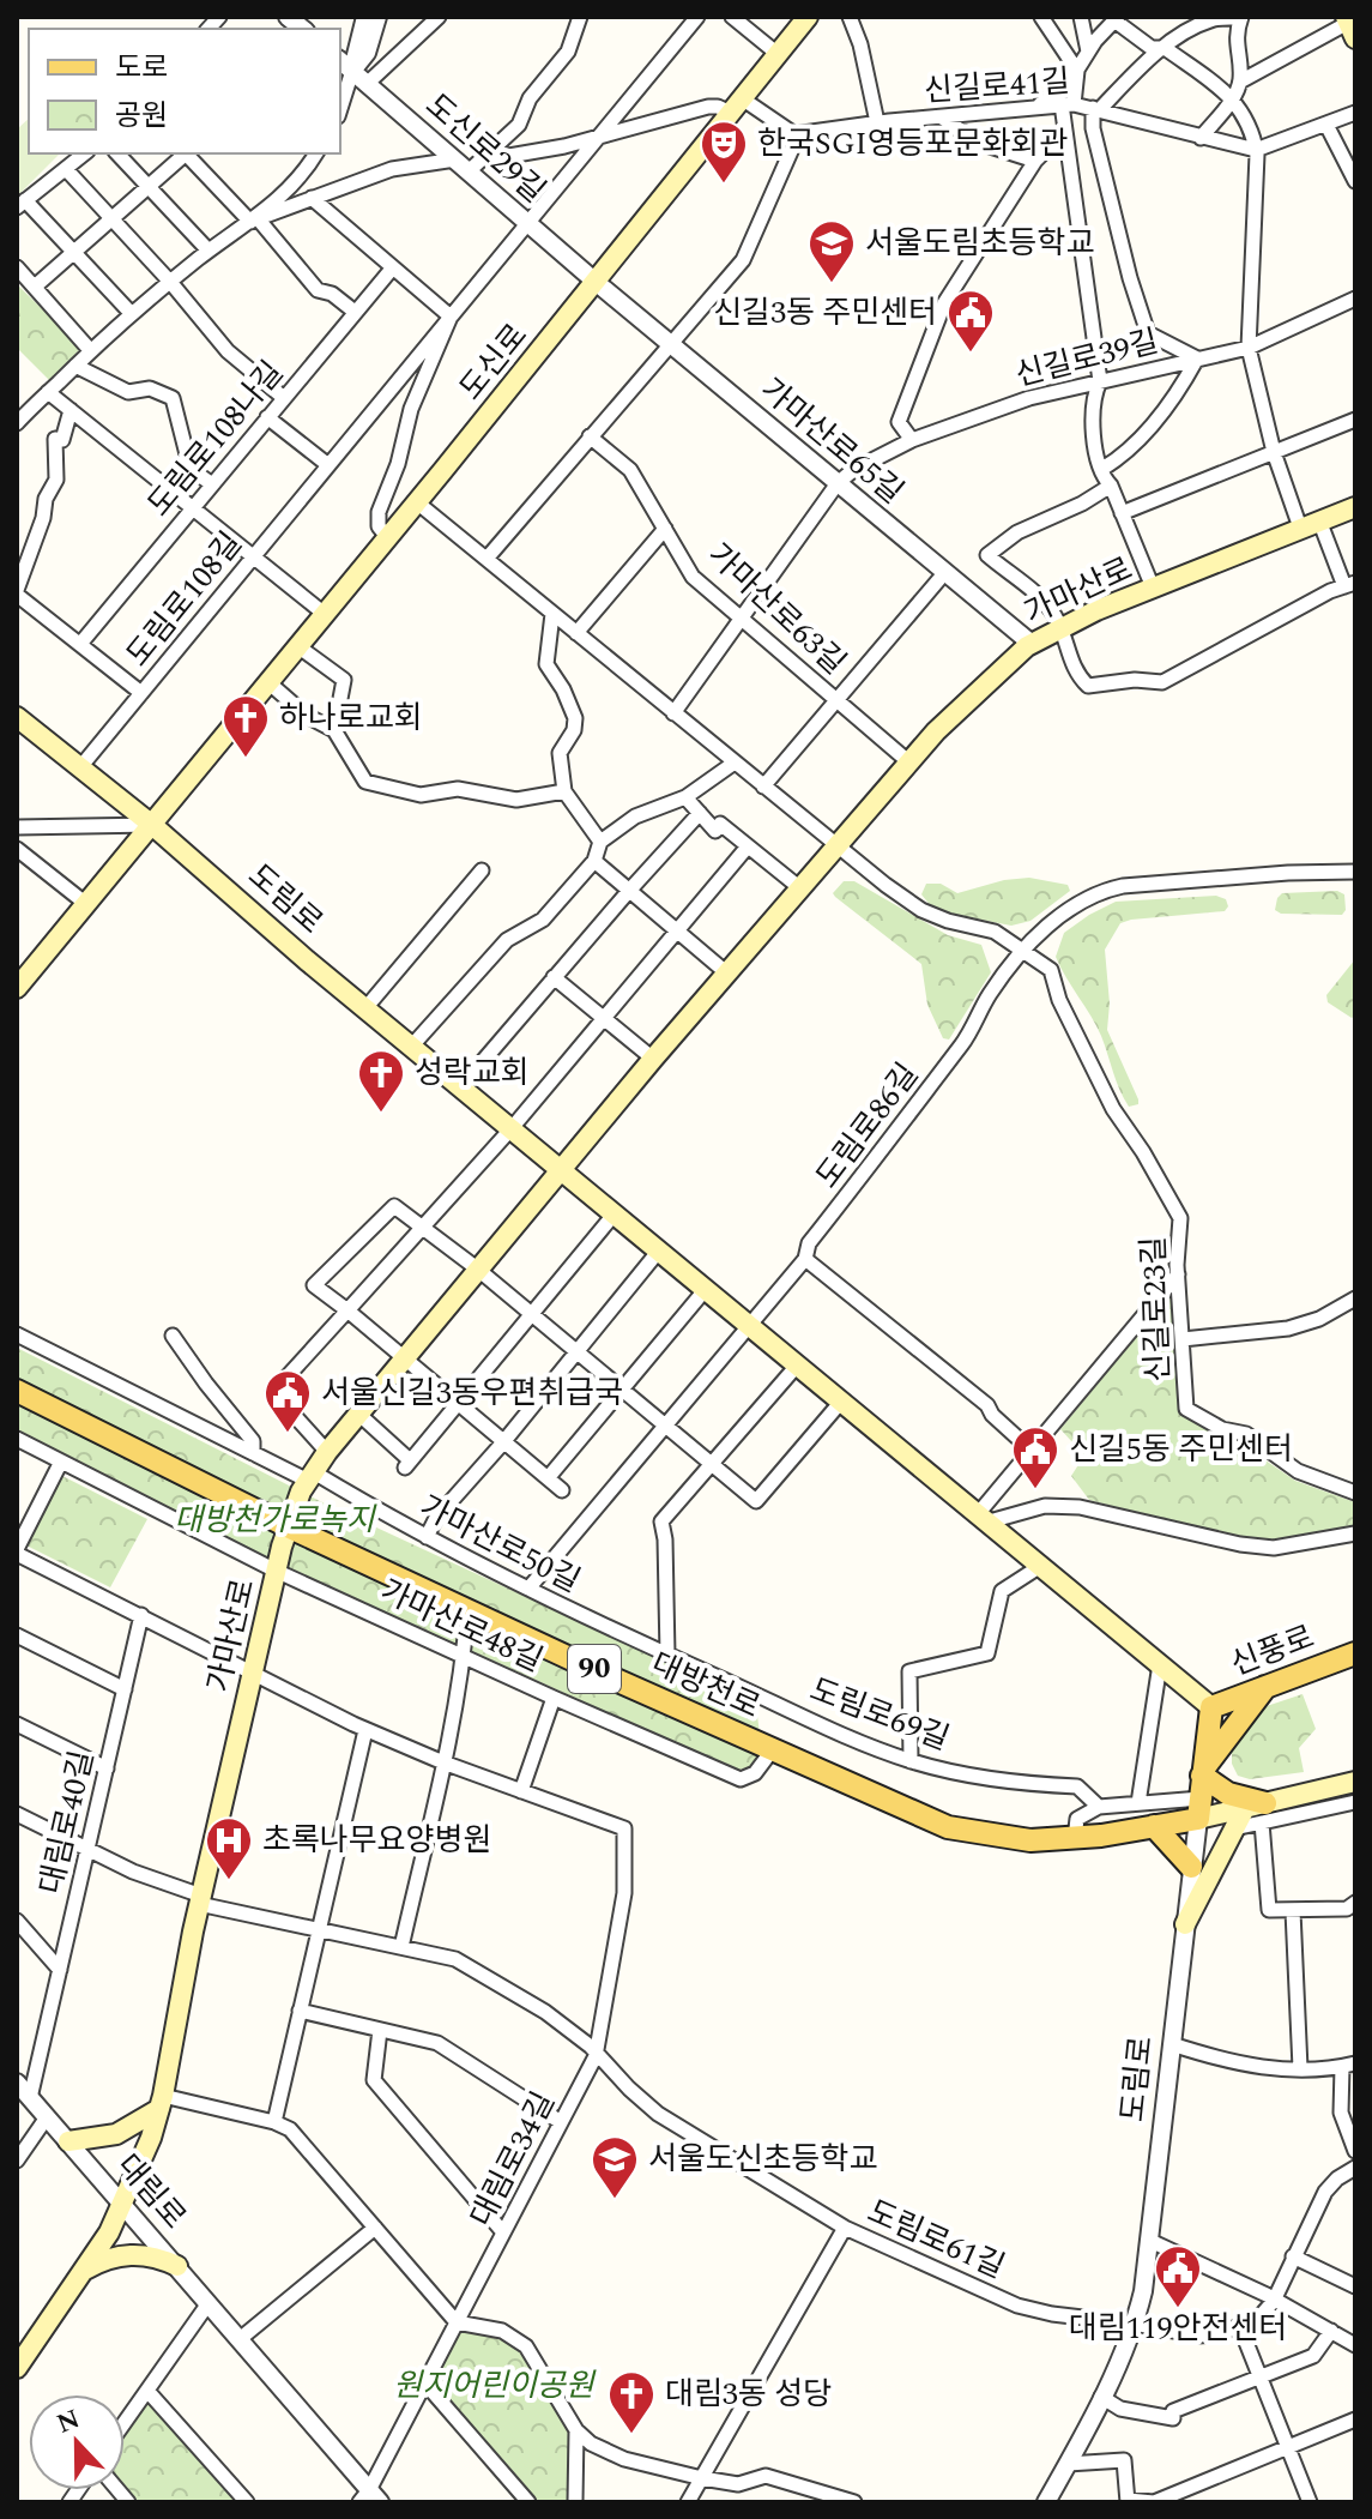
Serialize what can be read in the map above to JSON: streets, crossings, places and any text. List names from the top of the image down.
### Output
{
  "streets": {
    "main road": [
      "도신로",
      "가마산로",
      "도림로",
      "신풍로",
      "90",
      "대방천로"
    ],
    "street": [
      "신길로41길",
      "도신로29길",
      "신길로39길",
      "도림로108나길",
      "가마산로65길",
      "도림로108길",
      "가마산로63길",
      "도림로86길",
      "신길로23길",
      "가마산로50길",
      "가마산로48길",
      "도림로69길",
      "대림로40길",
      "대림로34길",
      "대림로",
      "도림로61길"
    ]
  },
  "crossings": [
    ["도신로29길", "도신로"],
    ["도신로29길", "가마산로65길"],
    ["도신로29길", "도림로108길"],
    ["신길로39길", "가마산로65길"],
    ["도신로", "가마산로65길"],
    ["도신로", "도림로"],
    ["도신로", "신길로23길"],
    ["가마산로65길", "가마산로"],
    ["가마산로", "가마산로63길"],
    ["가마산로", "도림로"],
    ["가마산로", "신길로23길"],
    ["가마산로", "가마산로50길"],
    ["가마산로", "가마산로48길"],
    ["가마산로", "대방천로"],
    ["가마산로", "대림로"],
    ["도림로108길", "도림로"],
    ["도림로", "도림로86길"],
    ["도림로", "신풍로"],
    ["도림로", "대방천로"],
    ["도림로", "도림로61길"],
    ["도림로86길", "신길로23길"],
    ["도림로86길", "가마산로50길"],
    ["가마산로50길", "도림로69길"],
    ["가마산로48길", "대방천로"],
    ["대림로40길", "대림로"],
    ["대림로34길", "대림로"],
    ["대림로34길", "도림로61길"]
  ],
  "parks": ["대방천가로녹지", "원지어린이공원"],
  "places": {
    "theatre": ["한국SGI영등포문화회관"],
    "school or university": ["서울도림초등학교", "서울도신초등학교"],
    "public building": [
      "신길3동 주민센터",
      "서울신길3동우편취급국",
      "신길5동 주민센터",
      "대림119안전센터"
    ],
    "church": ["하나로교회", "성락교회", "대림3동 성당"],
    "hospital": ["초록나무요양병원"]
  },
  "legend": ["도로", "공원"],
  "north": "top"
}
